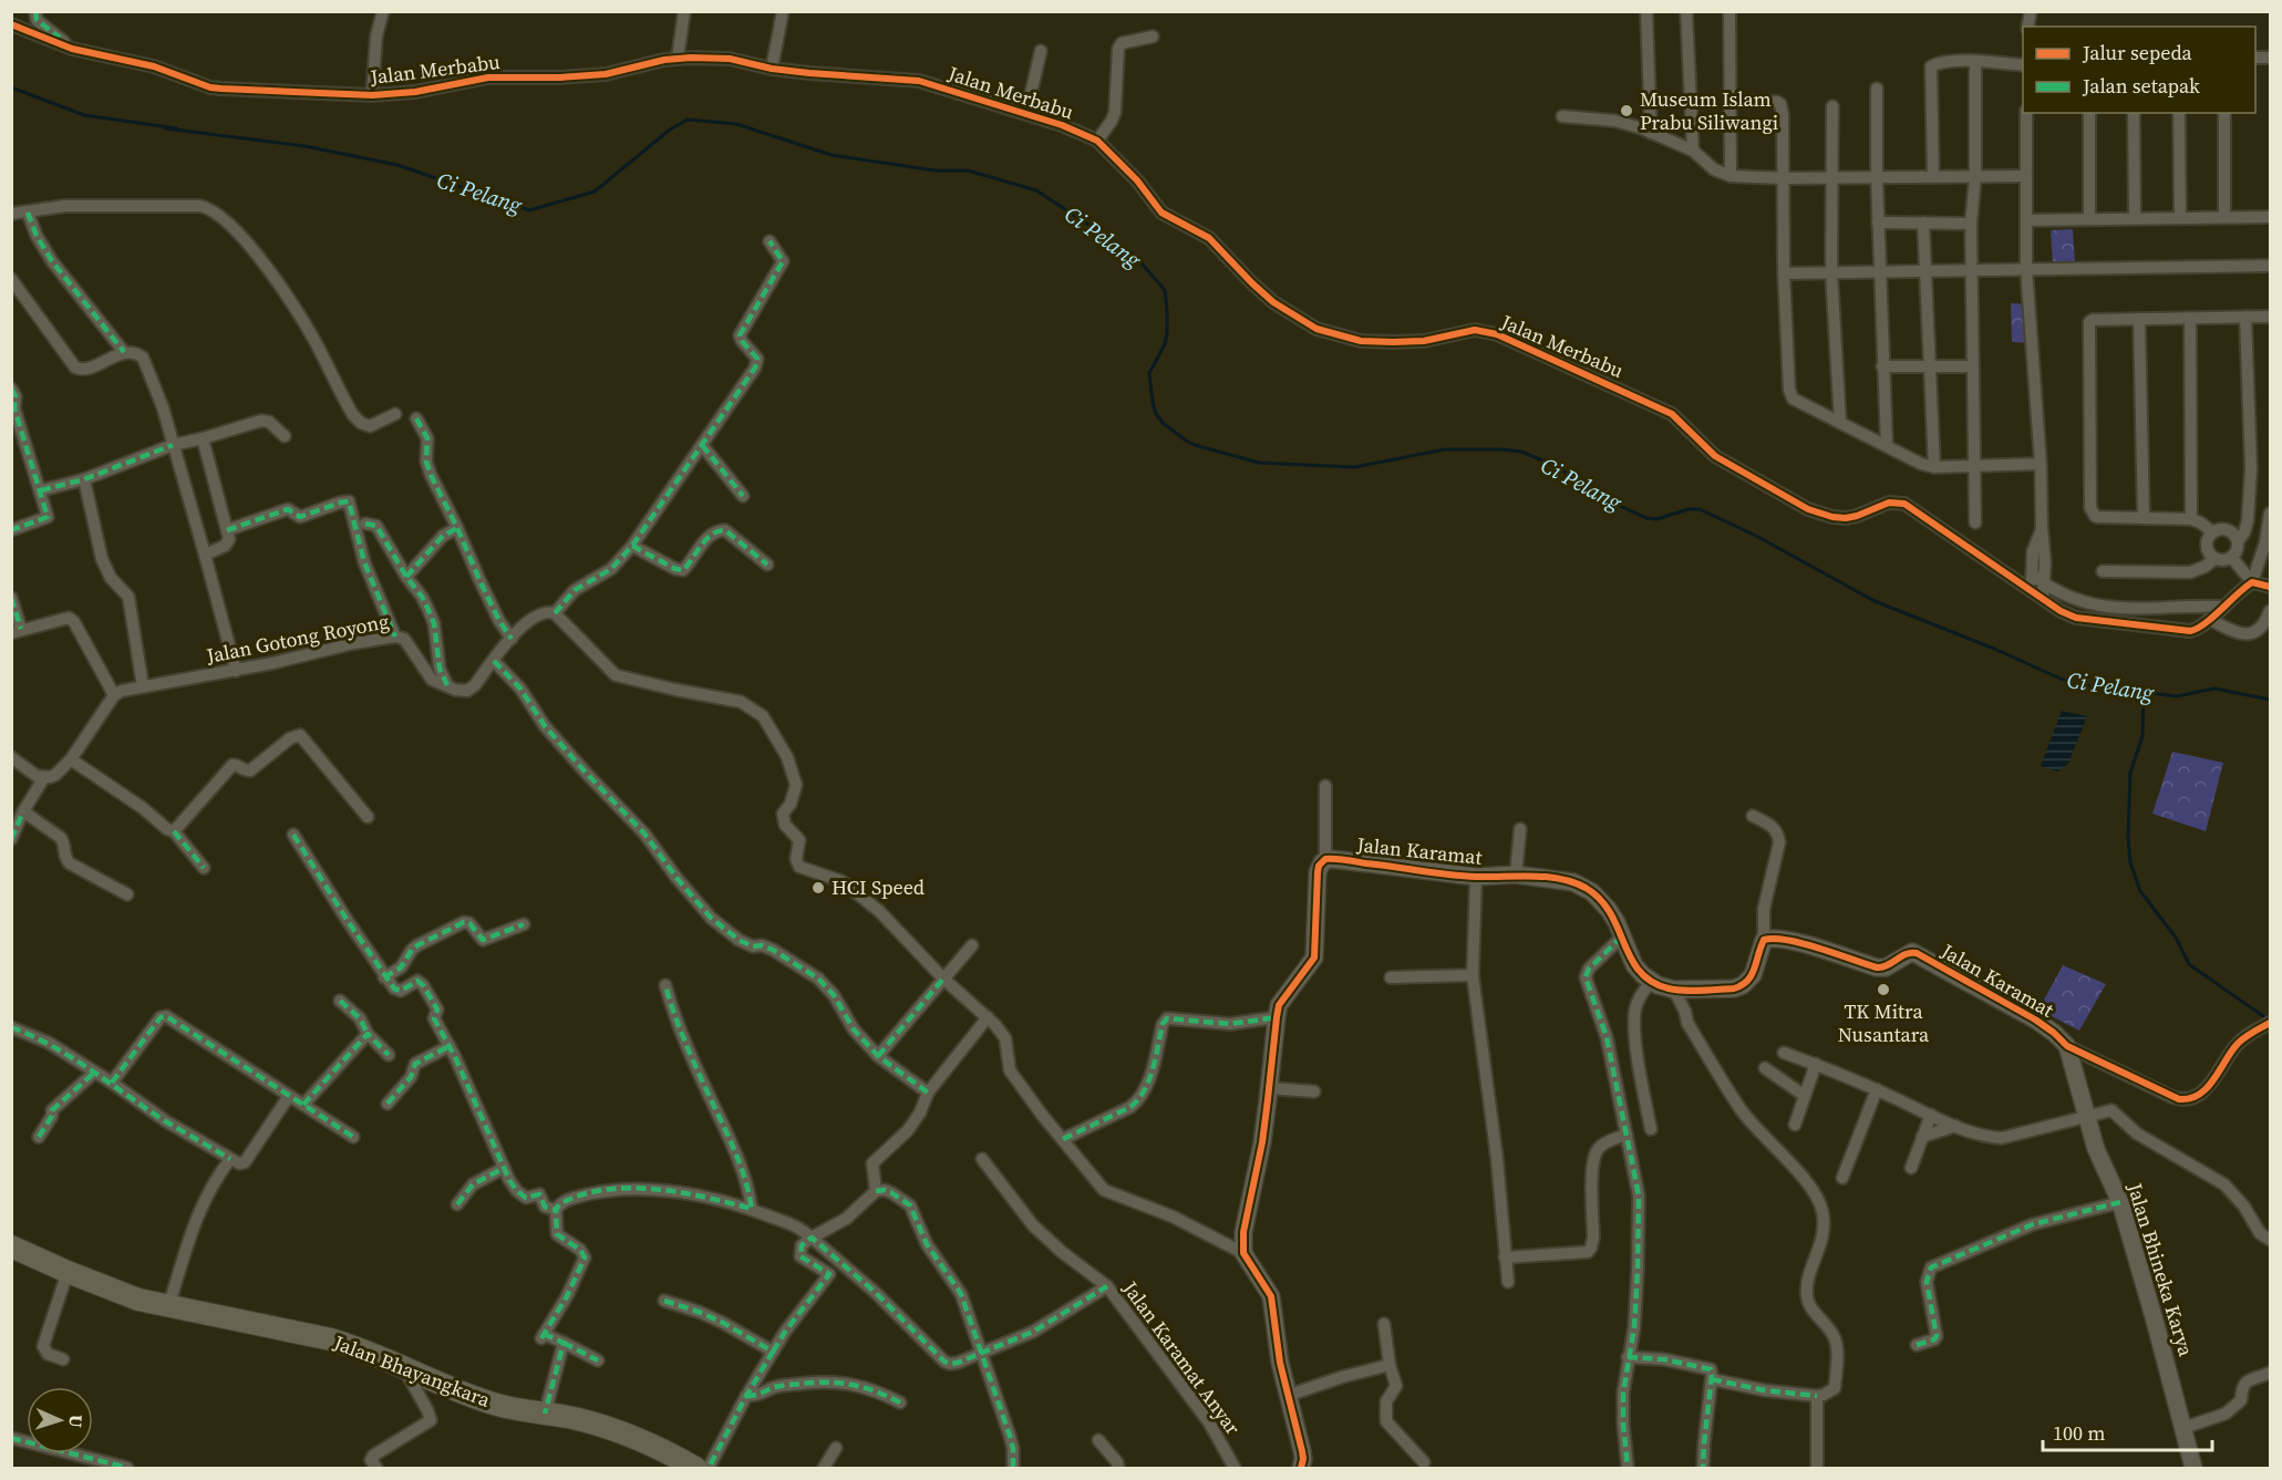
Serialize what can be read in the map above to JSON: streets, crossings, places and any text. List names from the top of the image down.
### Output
{
  "streets": {
    "highway": ["Jalan Bhayangkara"],
    "street": [
      "Jalan Merbabu",
      "Jalan Gotong Royong",
      "Jalan Karamat",
      "Jalan Bhineka Karya",
      "Jalan Karamat Anyar"
    ]
  },
  "crossings": [
    ["Jalan Karamat", "Jalan Bhineka Karya"]
  ],
  "water": ["Ci Pelang"],
  "places": ["Museum Islam Prabu Siliwangi", "HCI Speed", "TK Mitra Nusantara"],
  "legend": ["Jalur sepeda", "Jalan setapak"],
  "scale_bar": "100 m",
  "north": "right"
}
